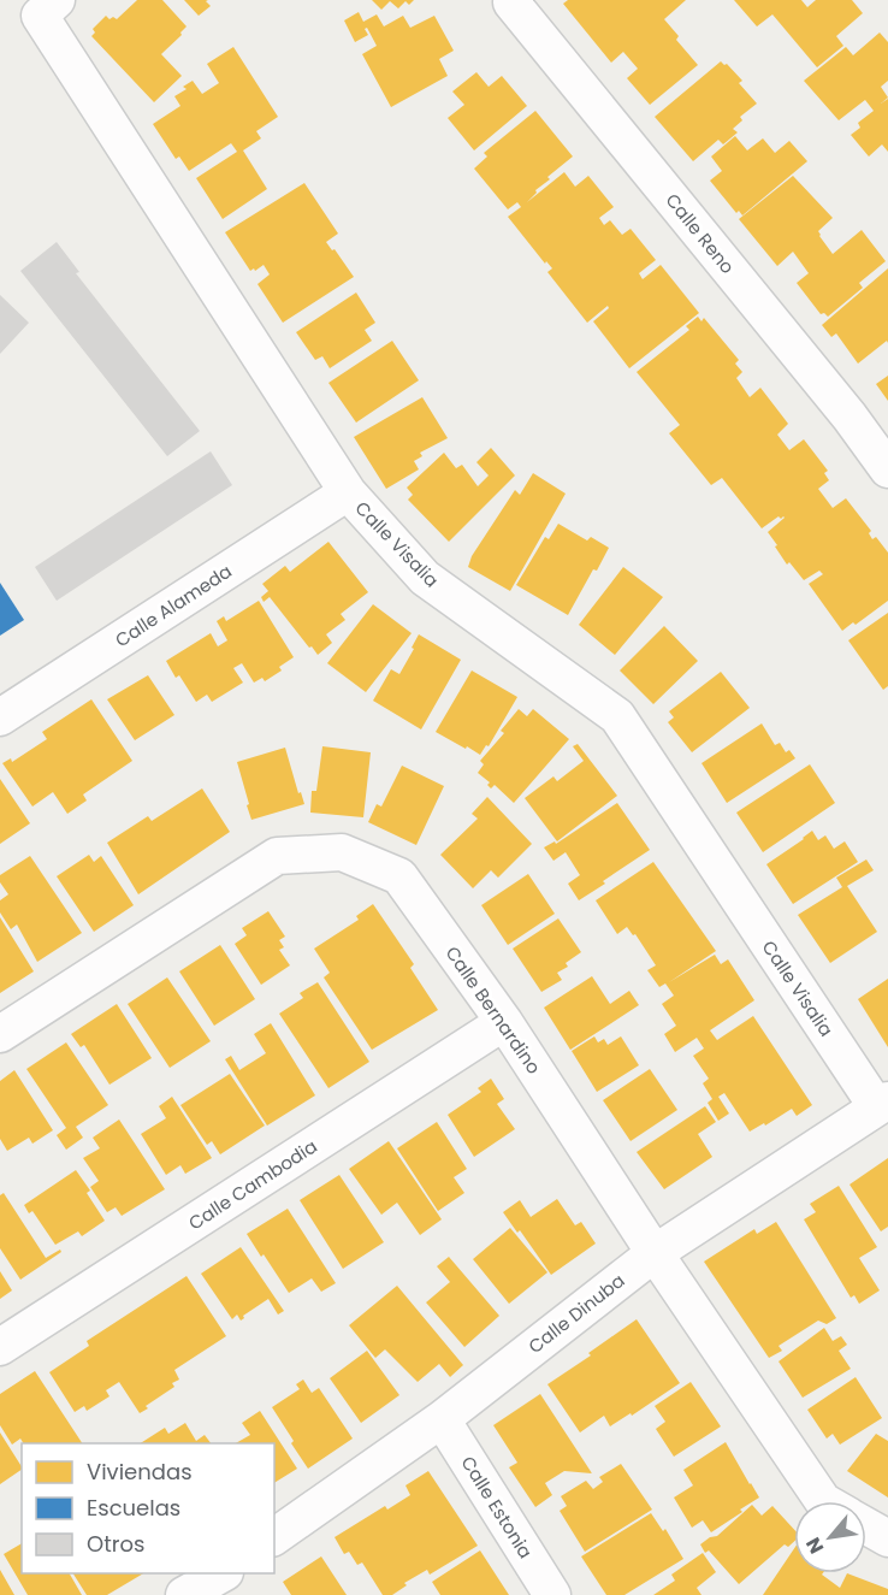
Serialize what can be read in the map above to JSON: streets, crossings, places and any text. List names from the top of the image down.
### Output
{
  "streets": {
    "street": [
      "Calle Reno",
      "Calle Visalia",
      "Calle Alameda",
      "Calle Bernardino",
      "Calle Cambodia",
      "Calle Dinuba",
      "Calle Estonia"
    ]
  },
  "crossings": [
    ["Calle Visalia", "Calle Alameda"],
    ["Calle Visalia", "Calle Dinuba"],
    ["Calle Bernardino", "Calle Cambodia"],
    ["Calle Bernardino", "Calle Dinuba"],
    ["Calle Dinuba", "Calle Estonia"]
  ],
  "legend": ["Viviendas", "Escuelas", "Otros"],
  "north": "bottom left"
}
